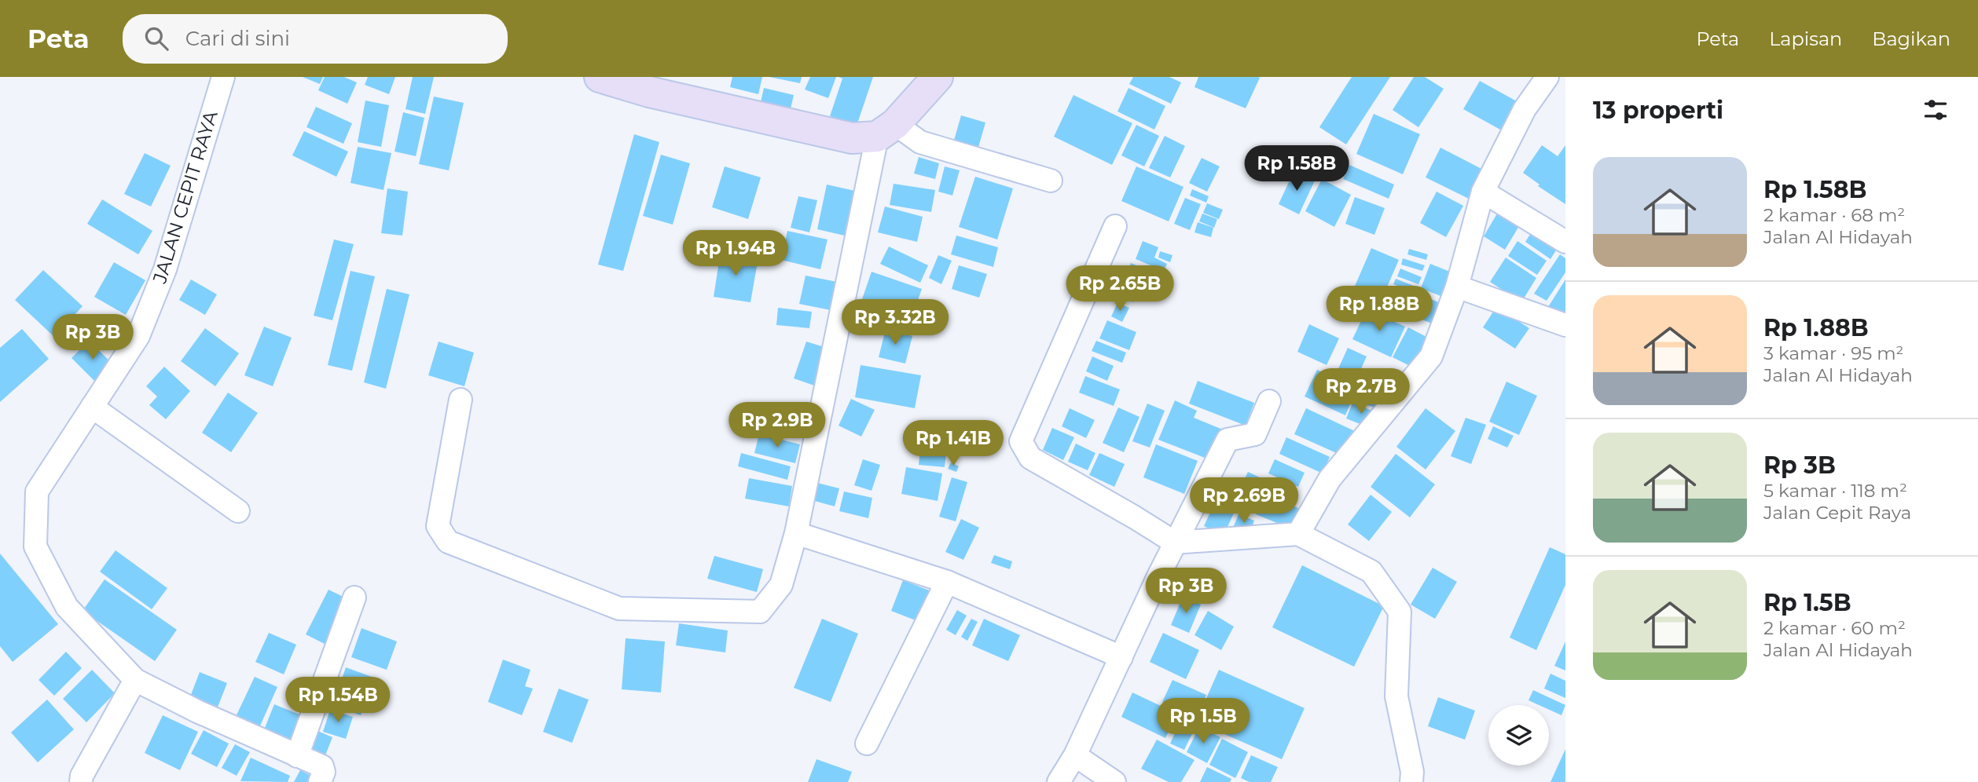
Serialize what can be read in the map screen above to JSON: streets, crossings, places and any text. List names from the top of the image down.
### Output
{
  "streets": {
    "street": ["JALAN CEPIT RAYA"]
  },
  "page": {
    "header": "Peta",
    "search": "Cari di sini",
    "nav": ["Peta", "Lapisan", "Bagikan"],
    "heading": "13 properti",
    "list": [
      {
        "name": "Rp 1.58B",
        "note": "2 kamar · 68 m² · Jalan Al Hidayah"
      },
      {
        "name": "Rp 1.88B",
        "note": "3 kamar · 95 m² · Jalan Al Hidayah"
      },
      {
        "name": "Rp 3B",
        "note": "5 kamar · 118 m² · Jalan Cepit Raya"
      },
      {
        "name": "Rp 1.5B",
        "note": "2 kamar · 60 m² · Jalan Al Hidayah"
      }
    ],
    "price": [
      "Rp 1.58B",
      "Rp 1.94B",
      "Rp 2.65B",
      "Rp 1.88B",
      "Rp 3.32B",
      "Rp 3B",
      "Rp 2.7B",
      "Rp 2.9B",
      "Rp 1.41B",
      "Rp 2.69B",
      "Rp 3B",
      "Rp 1.54B",
      "Rp 1.5B"
    ]
  }
}
